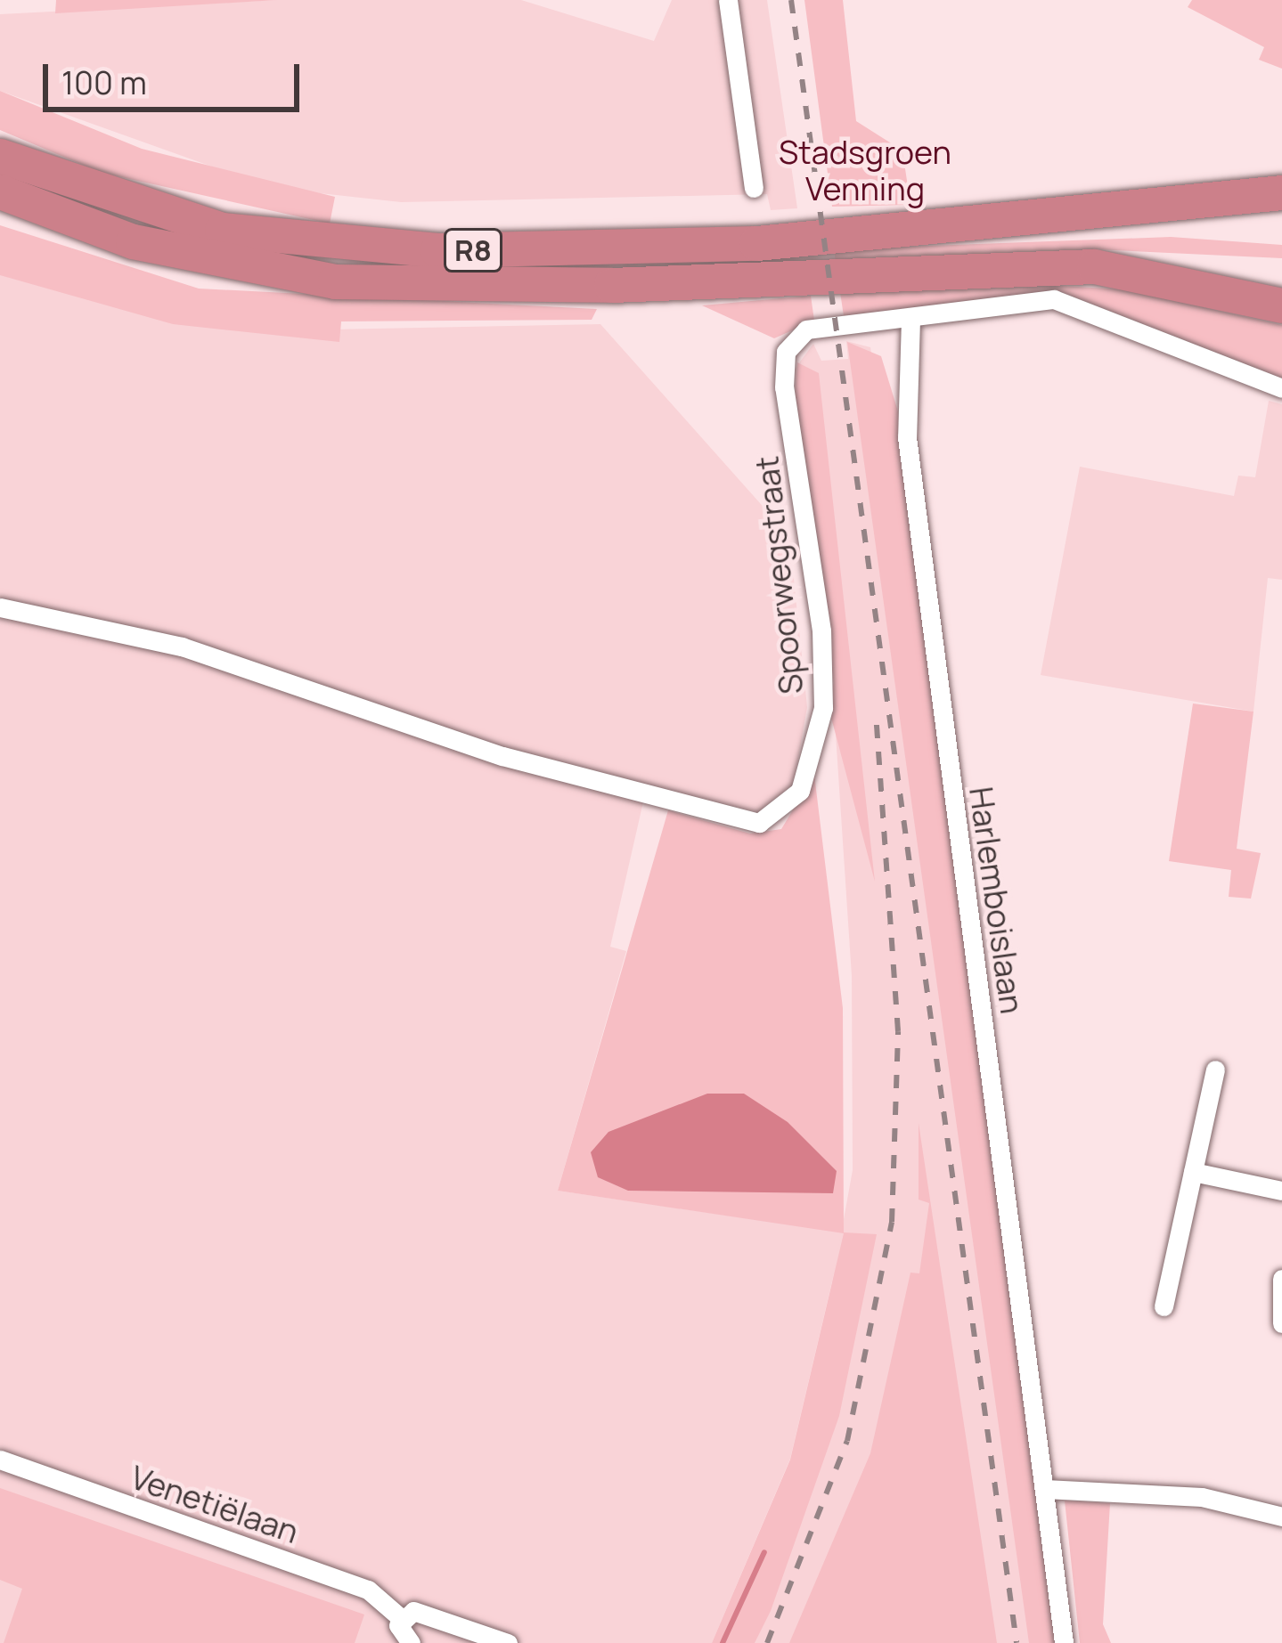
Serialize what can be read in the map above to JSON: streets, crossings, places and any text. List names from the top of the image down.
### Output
{
  "streets": {
    "highway": ["R8"],
    "street": ["Spoorwegstraat", "Harlemboislaan", "Venetiëlaan"]
  },
  "crossings": [
    ["Spoorwegstraat", "Harlemboislaan"]
  ],
  "parks": ["Stadsgroen Venning"],
  "scale_bar": "100 m"
}
